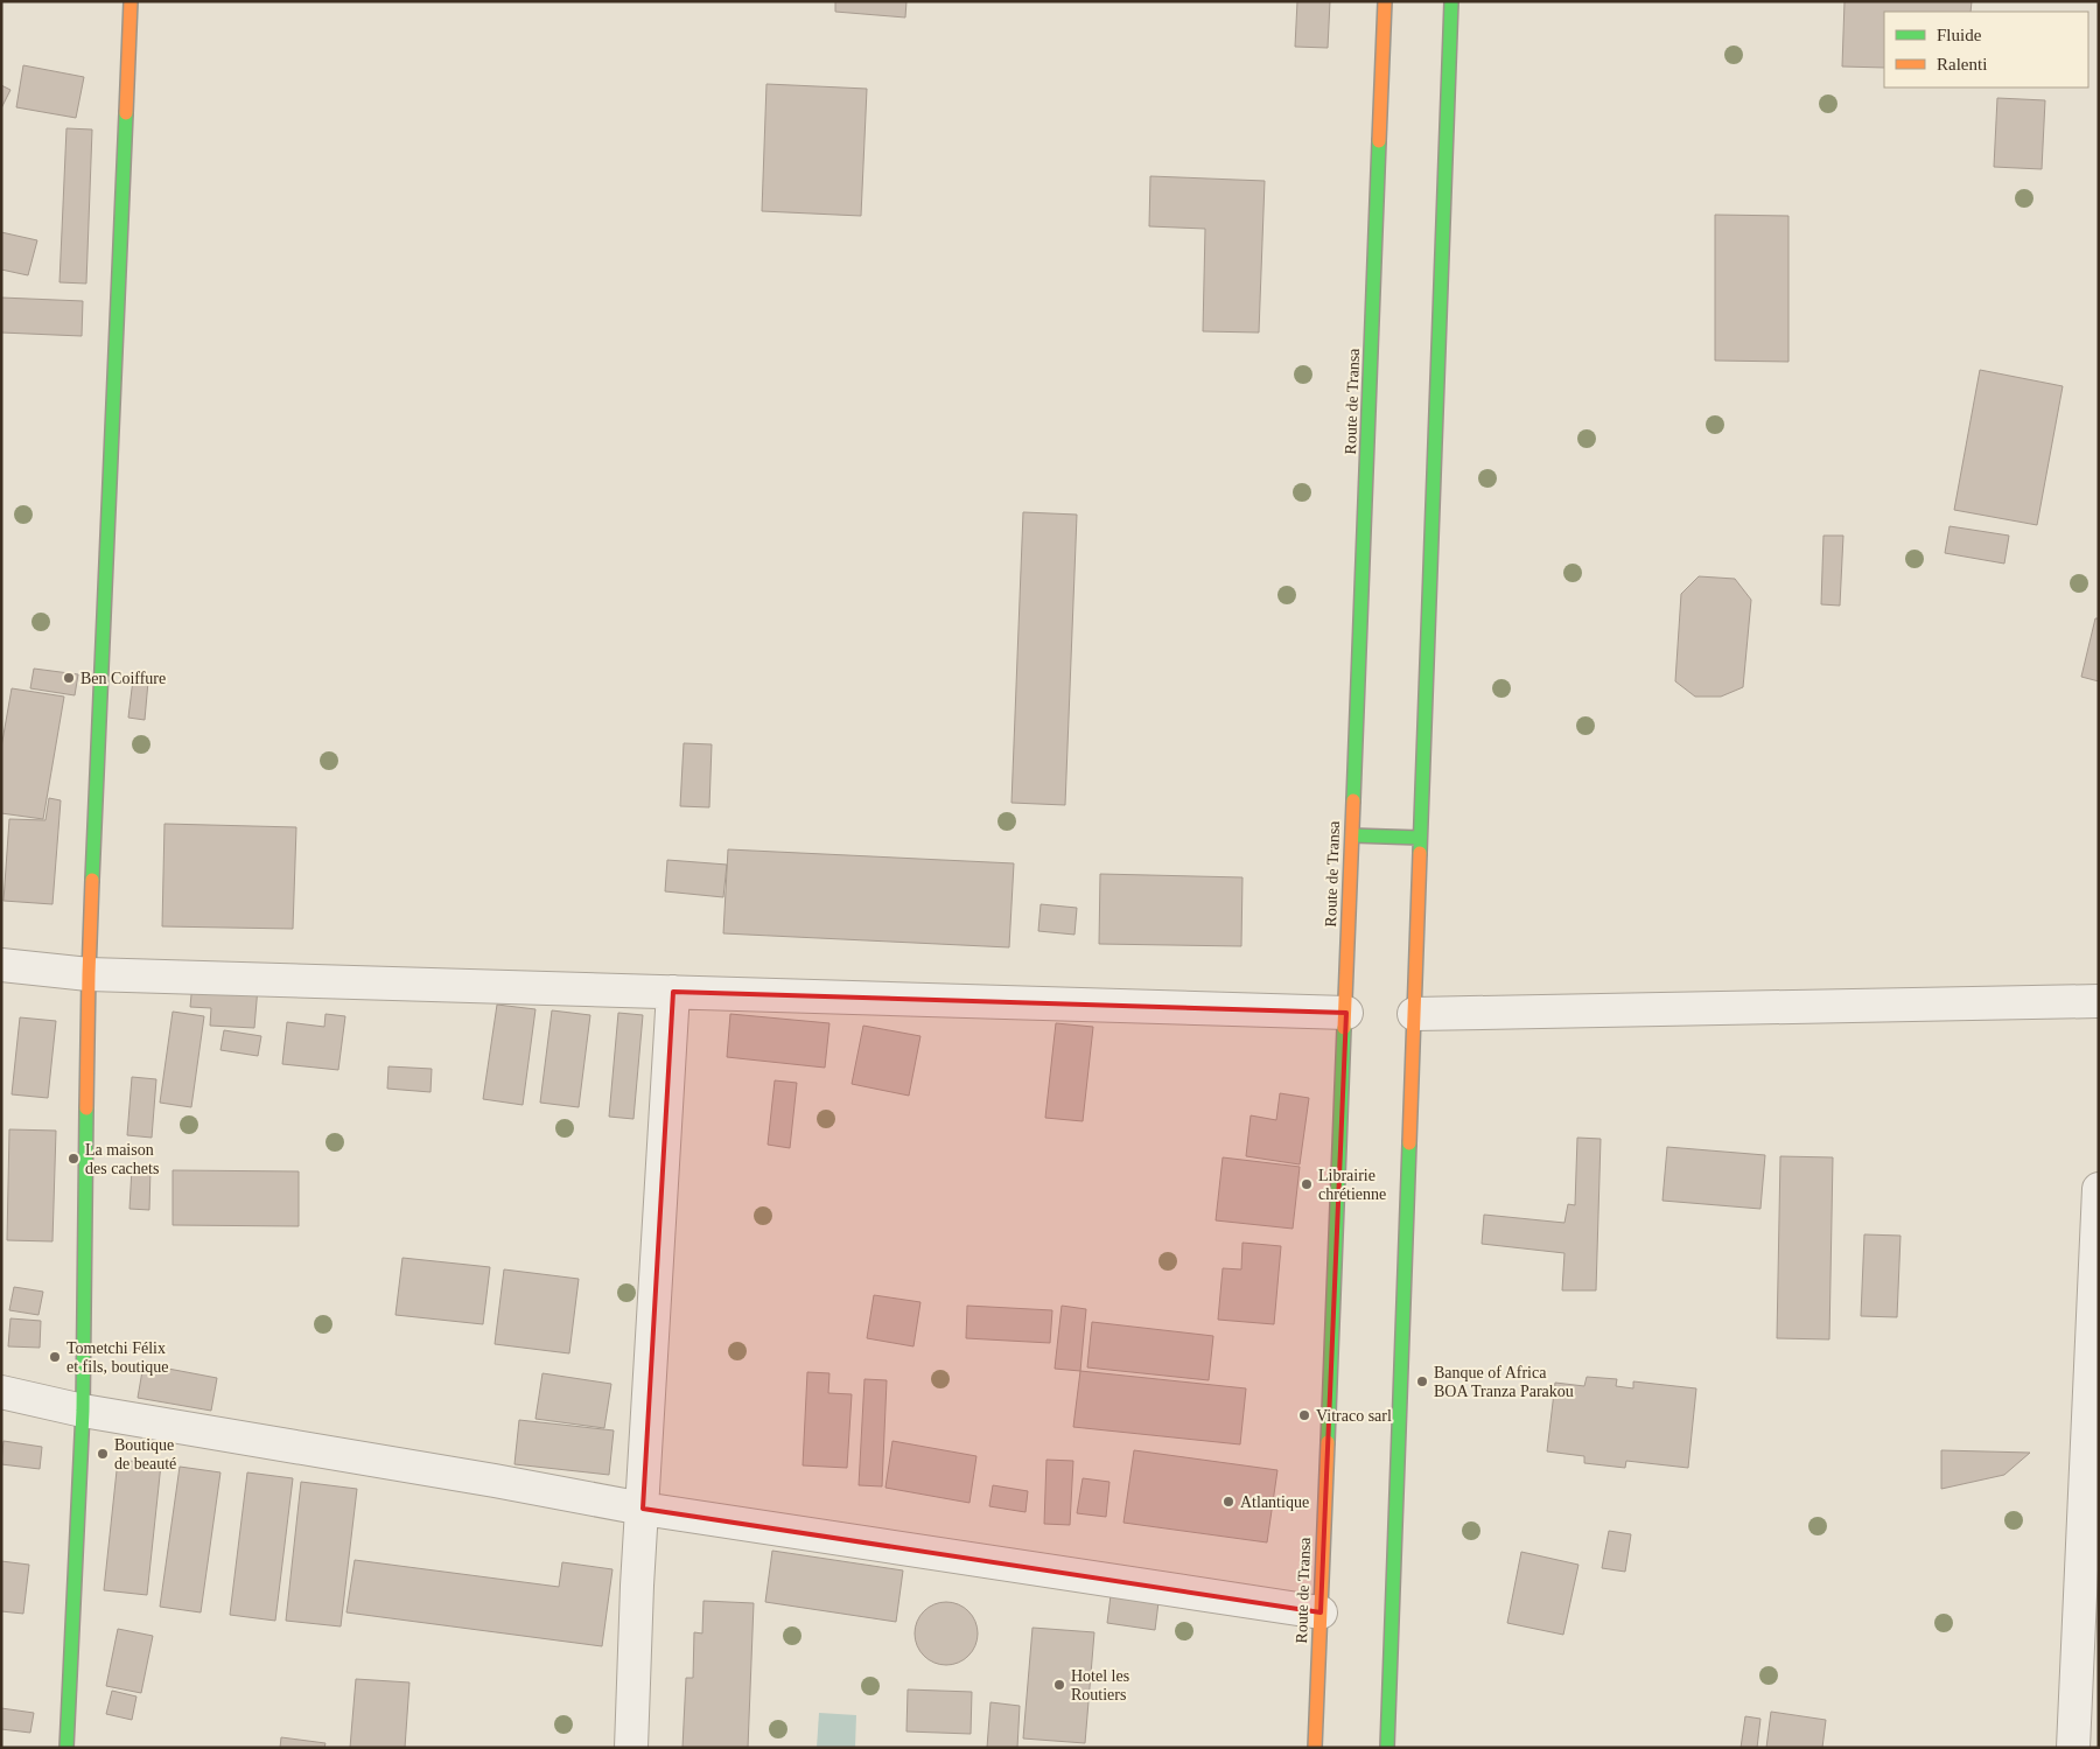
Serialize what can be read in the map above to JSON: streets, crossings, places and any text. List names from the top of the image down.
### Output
{
  "streets": {
    "main road": ["Route de Transa"]
  },
  "places": [
    "Ben Coiffure",
    "La maison des cachets",
    "Librairie chrétienne",
    "Tometchi Félix et fils, boutique",
    "Banque of Africa BOA Tranza Parakou",
    "Vitraco sarl",
    "Boutique de beauté",
    "Atlantique",
    "Hotel les Routiers"
  ],
  "legend": ["Fluide", "Ralenti"]
}
